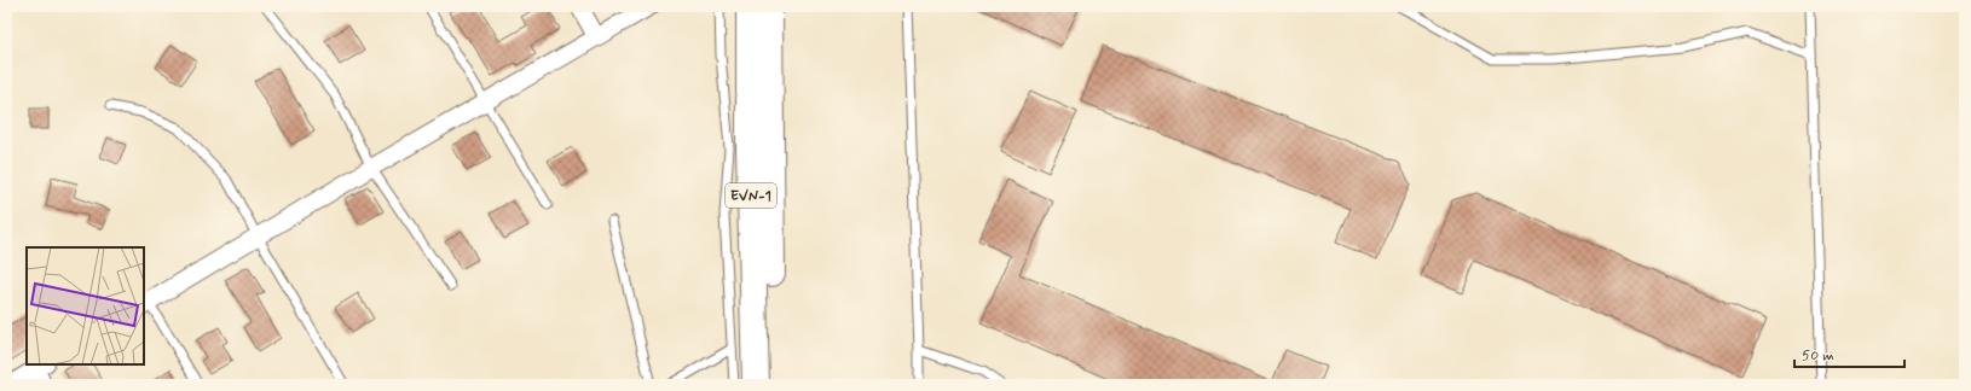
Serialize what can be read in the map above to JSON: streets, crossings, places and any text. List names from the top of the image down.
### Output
{
  "streets": {
    "highway": ["EVN-1"]
  },
  "scale_bar": "50 m"
}
